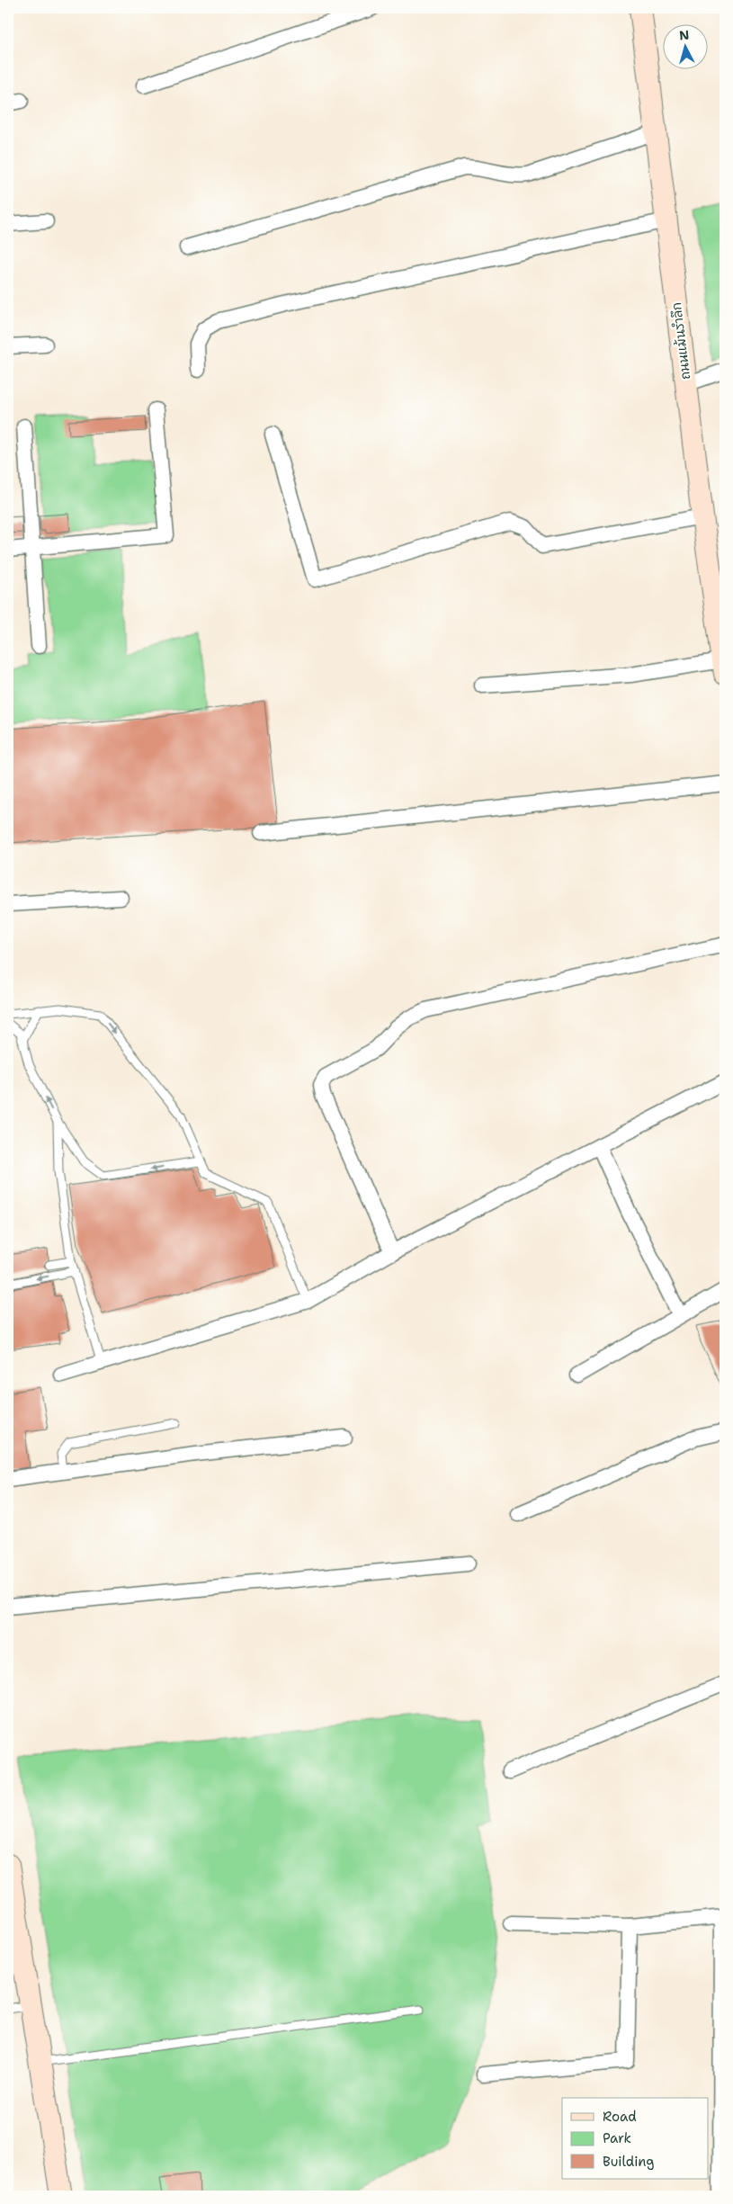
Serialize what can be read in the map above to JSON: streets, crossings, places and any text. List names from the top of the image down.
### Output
{
  "streets": {
    "street": ["ถนนแม้นรำลึก"]
  },
  "legend": ["Road", "Park", "Building"],
  "north": "top"
}
